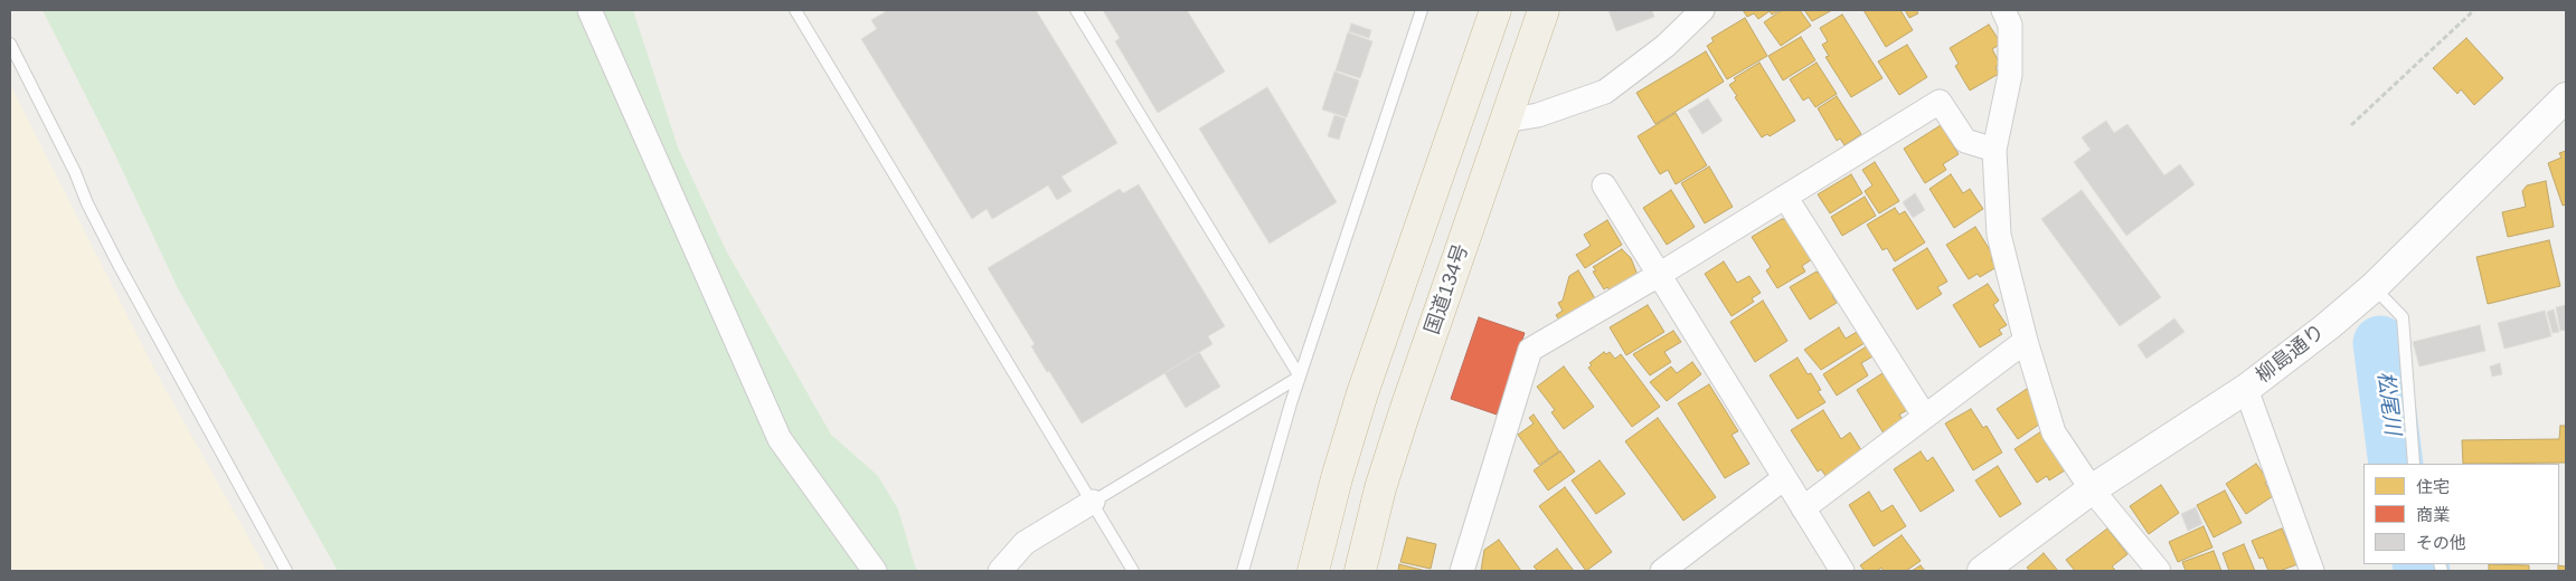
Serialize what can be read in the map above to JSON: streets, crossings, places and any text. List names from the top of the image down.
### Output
{
  "streets": {
    "highway": ["国道134号"],
    "street": ["柳島通り"]
  },
  "water": ["松尾川"],
  "legend": ["住宅", "商業", "その他"]
}
